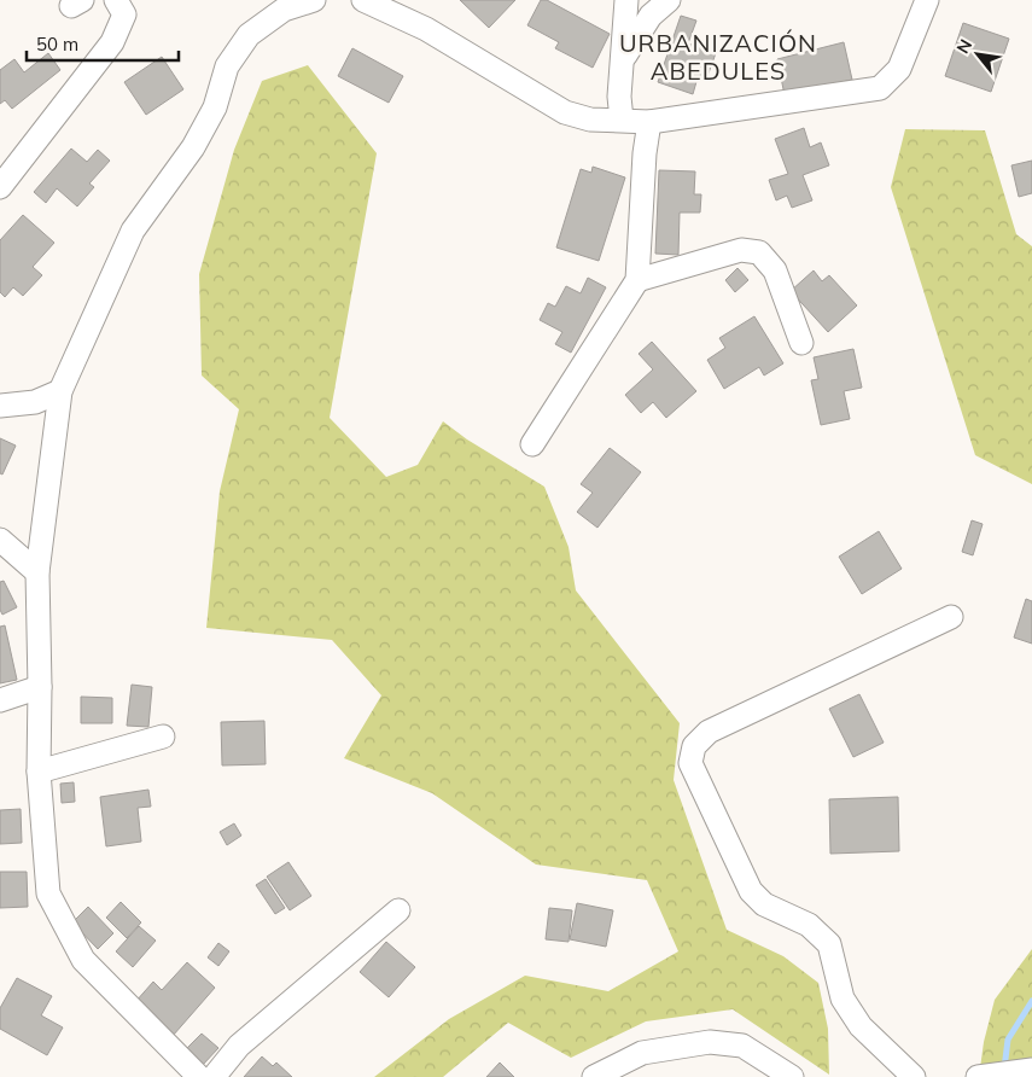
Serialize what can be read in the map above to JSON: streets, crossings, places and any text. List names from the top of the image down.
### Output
{
  "districts": ["URBANIZACIÓN ABEDULES"],
  "scale_bar": "50 m",
  "north": "top left"
}
